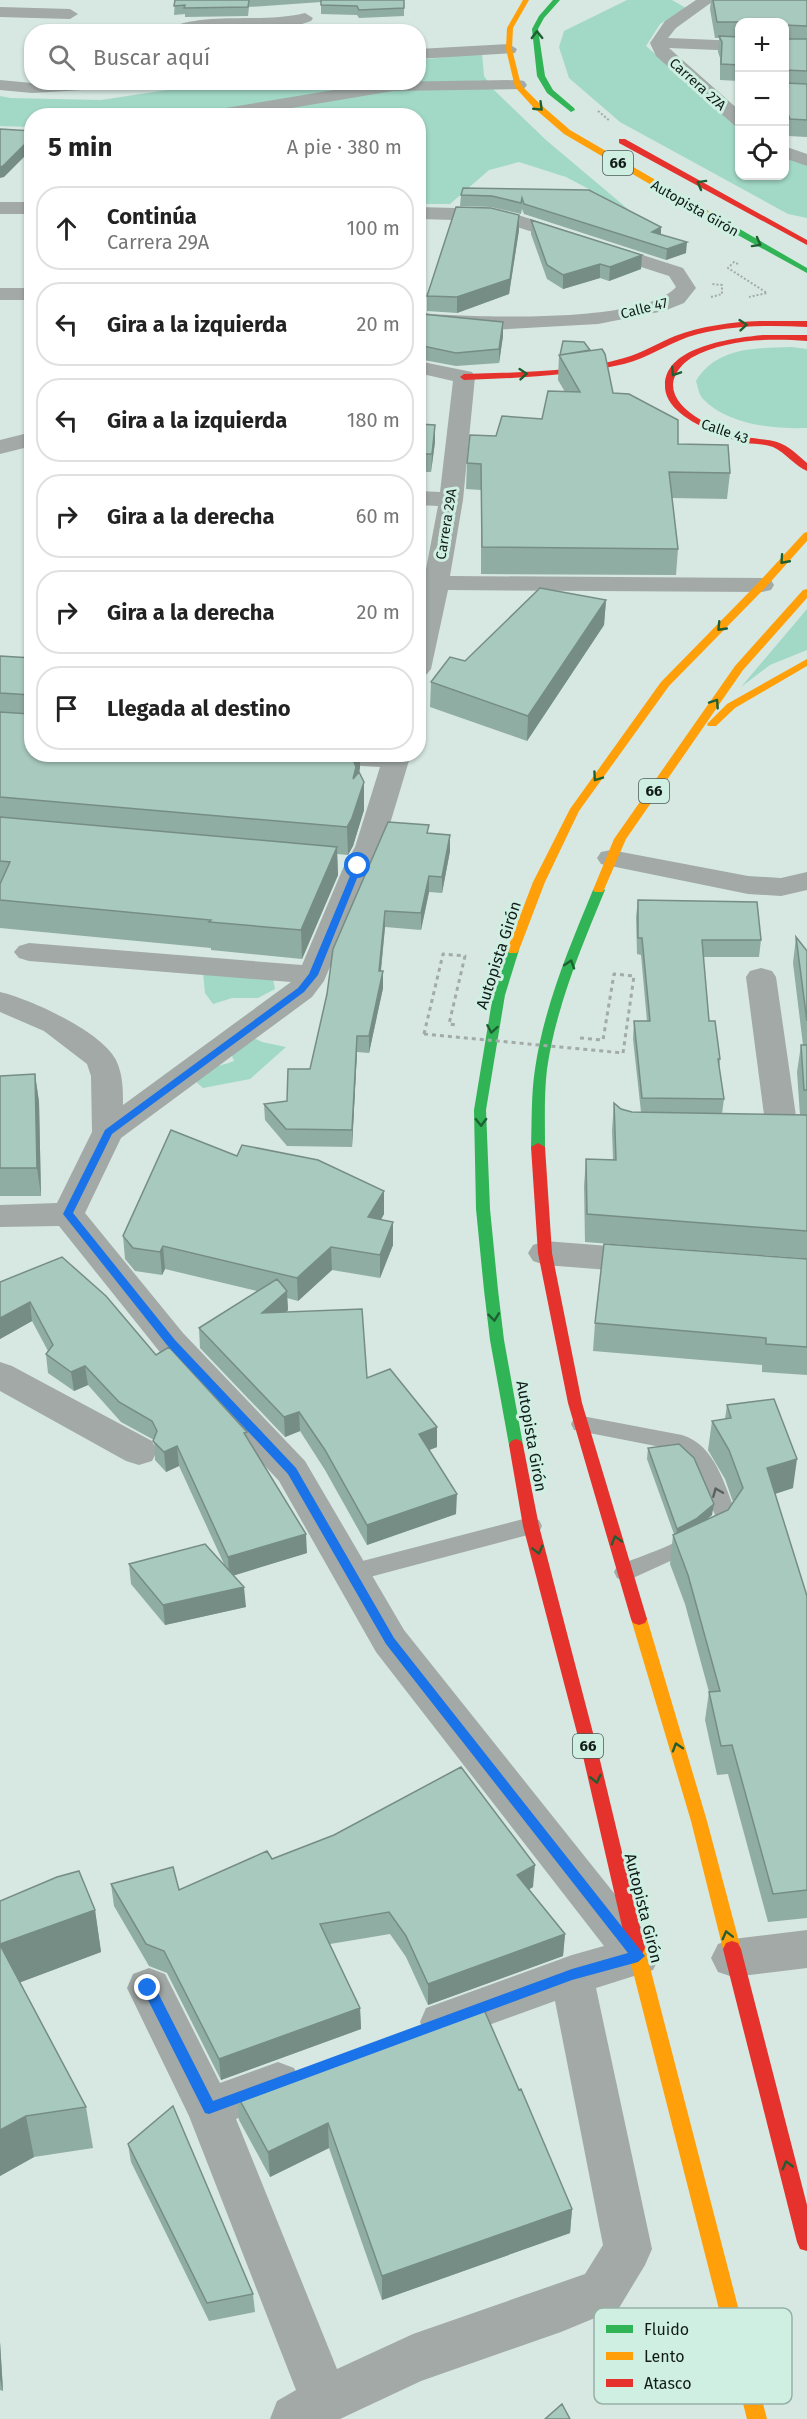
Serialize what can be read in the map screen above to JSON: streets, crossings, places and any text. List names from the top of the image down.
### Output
{
  "streets": {
    "main road": ["66", "Autopista Girón", "Calle 43"],
    "street": ["Carrera 27A", "Calle 47", "Carrera 29A"]
  },
  "legend": ["Fluido", "Lento", "Atasco"],
  "page": {
    "map_buttons": ["+", "−"],
    "search": "Buscar aquí",
    "heading": ["5 min", "A pie · 380 m"],
    "list": [
      ["Continúa", "Carrera 29A", "100 m"],
      ["Gira a la izquierda", "20 m"],
      ["Gira a la izquierda", "180 m"],
      ["Gira a la derecha", "60 m"],
      ["Gira a la derecha", "20 m"],
      "Llegada al destino"
    ]
  }
}
